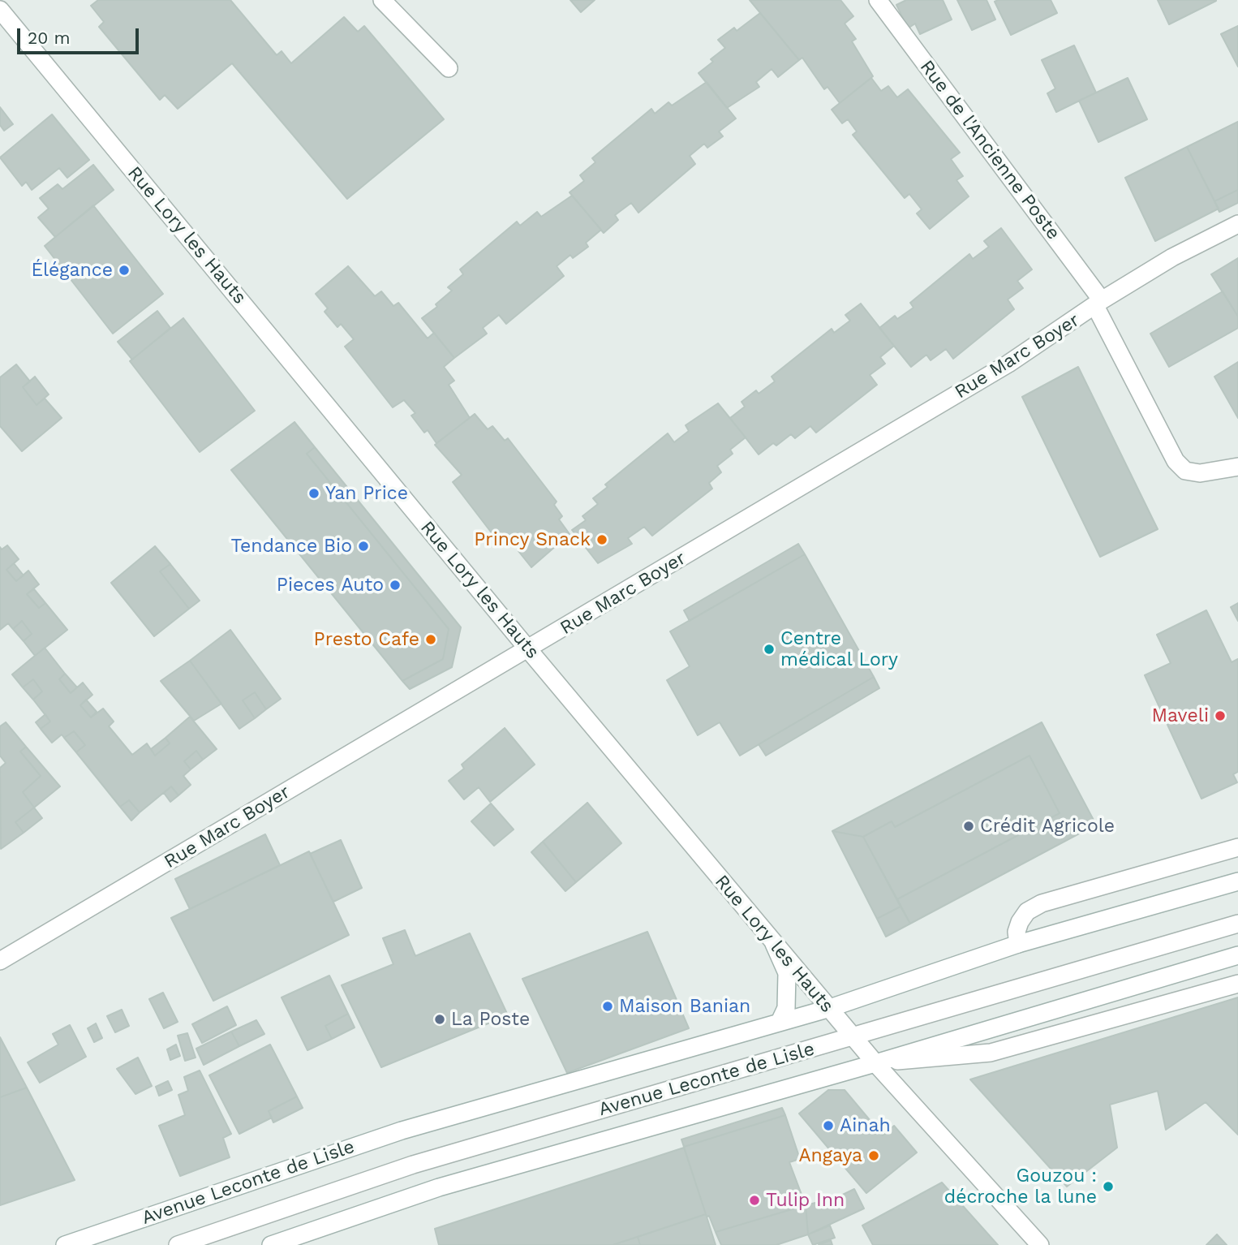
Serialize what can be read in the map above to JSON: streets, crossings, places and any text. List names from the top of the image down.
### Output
{
  "streets": {
    "street": [
      "Rue de l'Ancienne Poste",
      "Rue Lory les Hauts",
      "Rue Marc Boyer",
      "Avenue Leconte de Lisle"
    ]
  },
  "crossings": [
    ["Rue de l'Ancienne Poste", "Rue Marc Boyer"],
    ["Rue Lory les Hauts", "Rue Marc Boyer"],
    ["Rue Lory les Hauts", "Avenue Leconte de Lisle"]
  ],
  "places": [
    "Élégance",
    "Yan Price",
    "Princy Snack",
    "Tendance Bio",
    "Pieces Auto",
    "Presto Cafe",
    "Centre médical Lory",
    "Maveli",
    "Crédit Agricole",
    "Maison Banian",
    "La Poste",
    "Ainah",
    "Angaya",
    "Gouzou : décroche la lune",
    "Tulip Inn"
  ],
  "scale_bar": "20 m"
}
